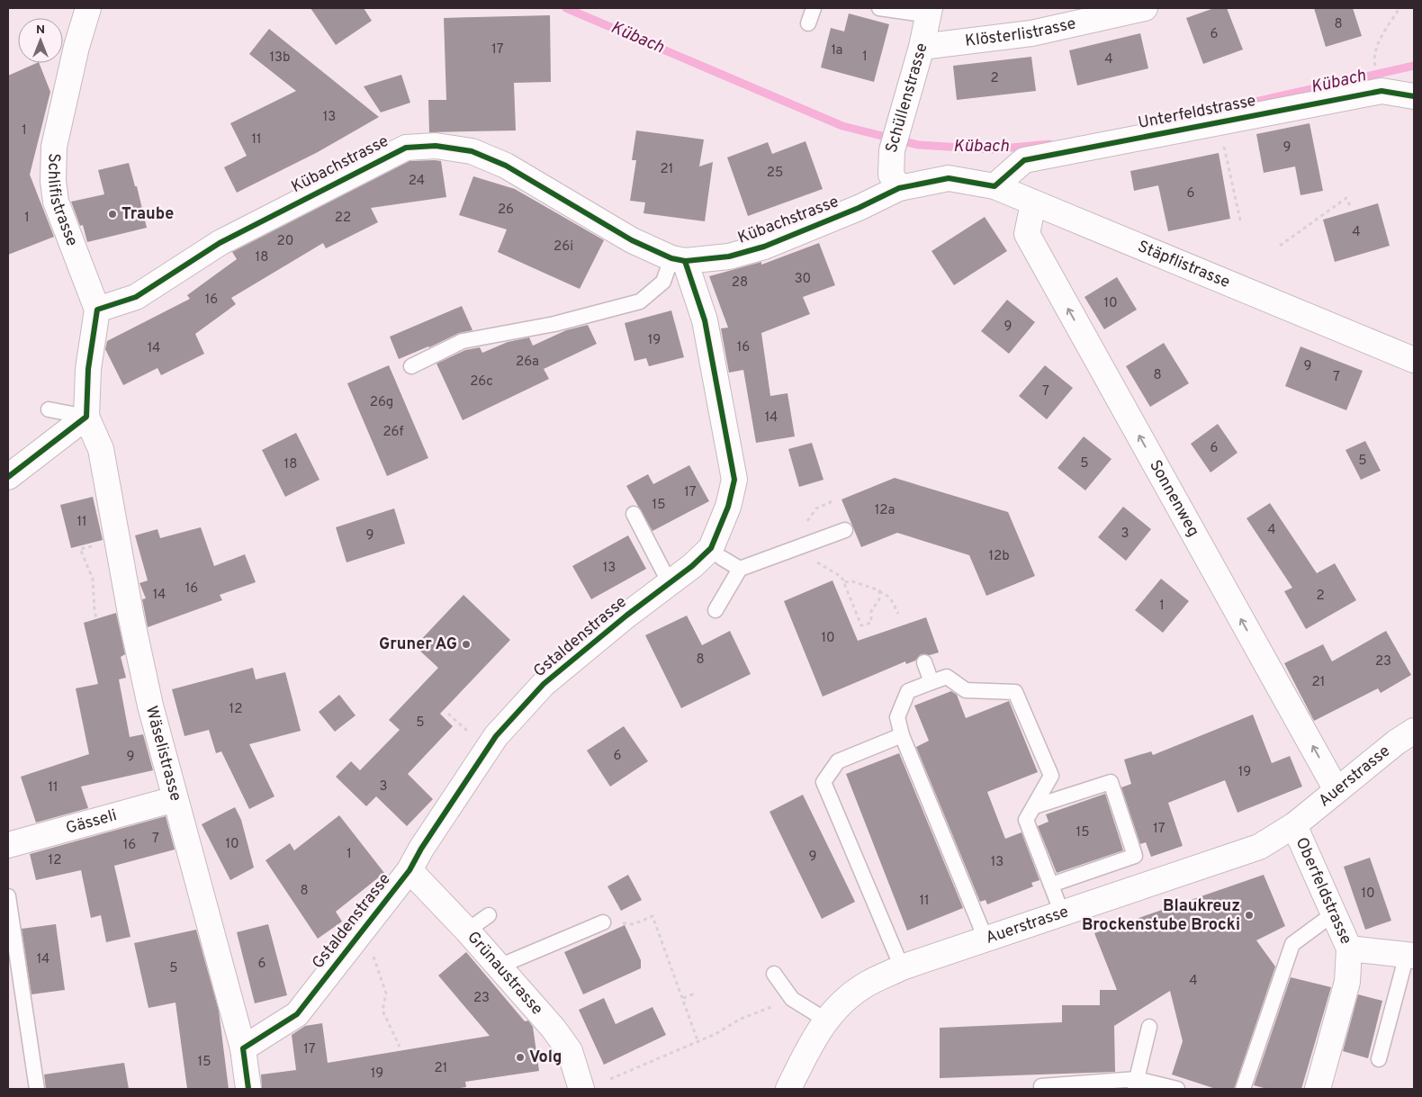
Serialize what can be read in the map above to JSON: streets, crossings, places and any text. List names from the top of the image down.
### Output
{
  "streets": {
    "street": [
      "Klösterlistrasse",
      "Schüllenstrasse",
      "Unterfeldstrasse",
      "Kübachstrasse",
      "Schlifistrasse",
      "Stäpflistrasse",
      "Sonnenweg",
      "Gstaldenstrasse",
      "Wäselistrasse",
      "Auerstrasse",
      "Gässeli",
      "Oberfeldstrasse",
      "Grünaustrasse"
    ]
  },
  "crossings": [
    ["Klösterlistrasse", "Schüllenstrasse"],
    ["Schüllenstrasse", "Kübachstrasse"],
    ["Unterfeldstrasse", "Stäpflistrasse"],
    ["Kübachstrasse", "Schlifistrasse"],
    ["Kübachstrasse", "Stäpflistrasse"],
    ["Kübachstrasse", "Gstaldenstrasse"],
    ["Stäpflistrasse", "Sonnenweg"],
    ["Sonnenweg", "Auerstrasse"],
    ["Gstaldenstrasse", "Wäselistrasse"],
    ["Gstaldenstrasse", "Grünaustrasse"],
    ["Wäselistrasse", "Gässeli"],
    ["Auerstrasse", "Oberfeldstrasse"]
  ],
  "one_way": ["Sonnenweg"],
  "water": ["Kübach"],
  "places": [
    "Traube",
    "Gruner AG",
    "Blaukreuz Brockenstube Brocki",
    "Volg"
  ],
  "house_numbers": [
    "8",
    "6",
    "17",
    "1a",
    "1",
    "13b",
    "4",
    "2",
    "13",
    "1",
    "11",
    "9",
    "21",
    "25",
    "24",
    "6",
    "26",
    "1",
    "22",
    "4",
    "20",
    "26i",
    "18",
    "30",
    "28",
    "16",
    "10",
    "9",
    "19",
    "16",
    "14",
    "26a",
    "9",
    "8",
    "7",
    "26c",
    "7",
    "26g",
    "14",
    "26f",
    "6",
    "5",
    "5",
    "18",
    "17",
    "15",
    "12a",
    "11",
    "4",
    "3",
    "9",
    "12b",
    "13",
    "16",
    "14",
    "2",
    "1",
    "10",
    "8",
    "23",
    "21",
    "12",
    "5",
    "6",
    "9",
    "19",
    "3",
    "11",
    "17",
    "15",
    "7",
    "10",
    "16",
    "1",
    "9",
    "12",
    "13",
    "8",
    "10",
    "11",
    "14",
    "6",
    "5",
    "4",
    "23",
    "17",
    "15",
    "21",
    "19"
  ],
  "north": "top"
}
